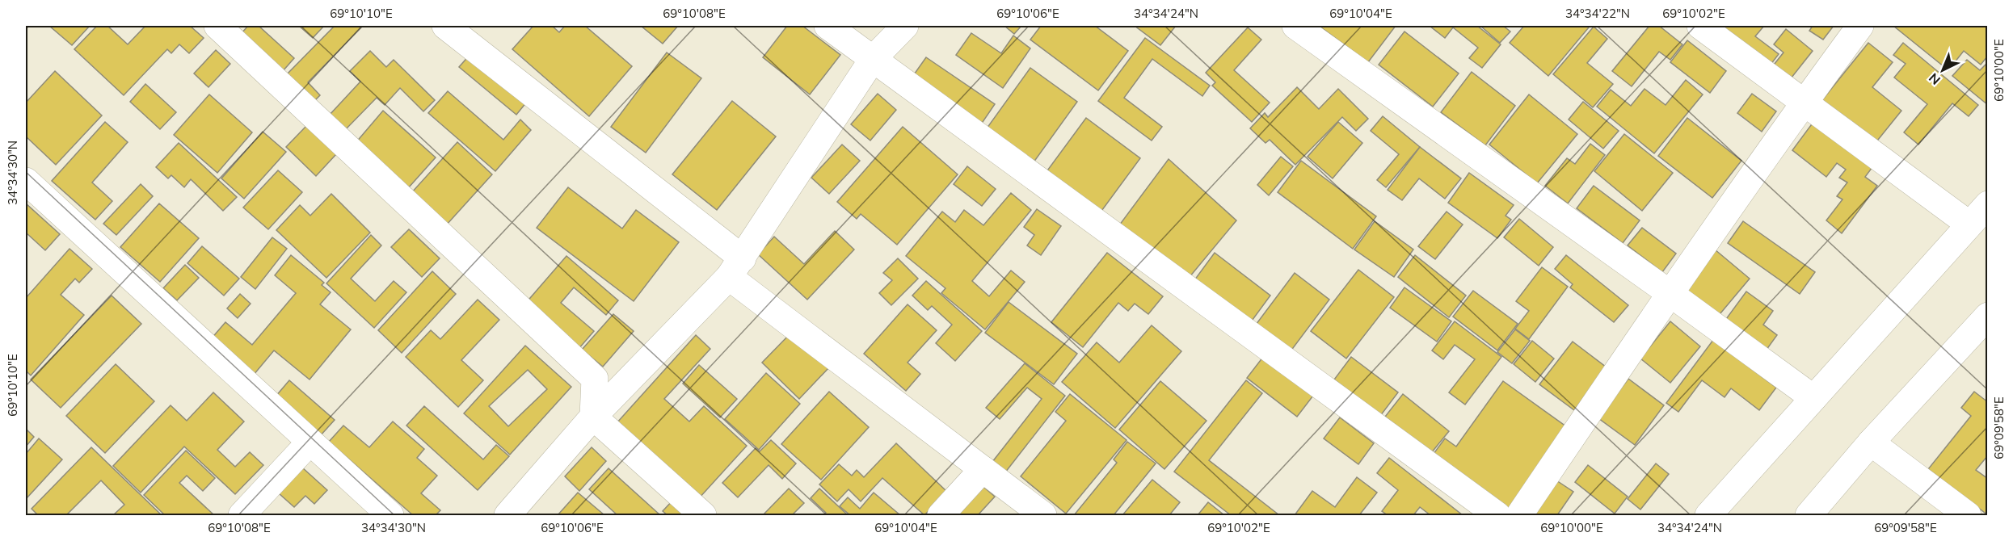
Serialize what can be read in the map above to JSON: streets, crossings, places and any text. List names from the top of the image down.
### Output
{
  "north": "bottom left",
  "coordinates": [
    "69°10'10\"E",
    "69°10'08\"E",
    "69°10'06\"E",
    "34°34'24\"N",
    "69°10'04\"E",
    "34°34'22\"N",
    "69°10'02\"E",
    "69°10'00\"E",
    "34°34'30\"N",
    "69°09'58\"E"
  ]
}
